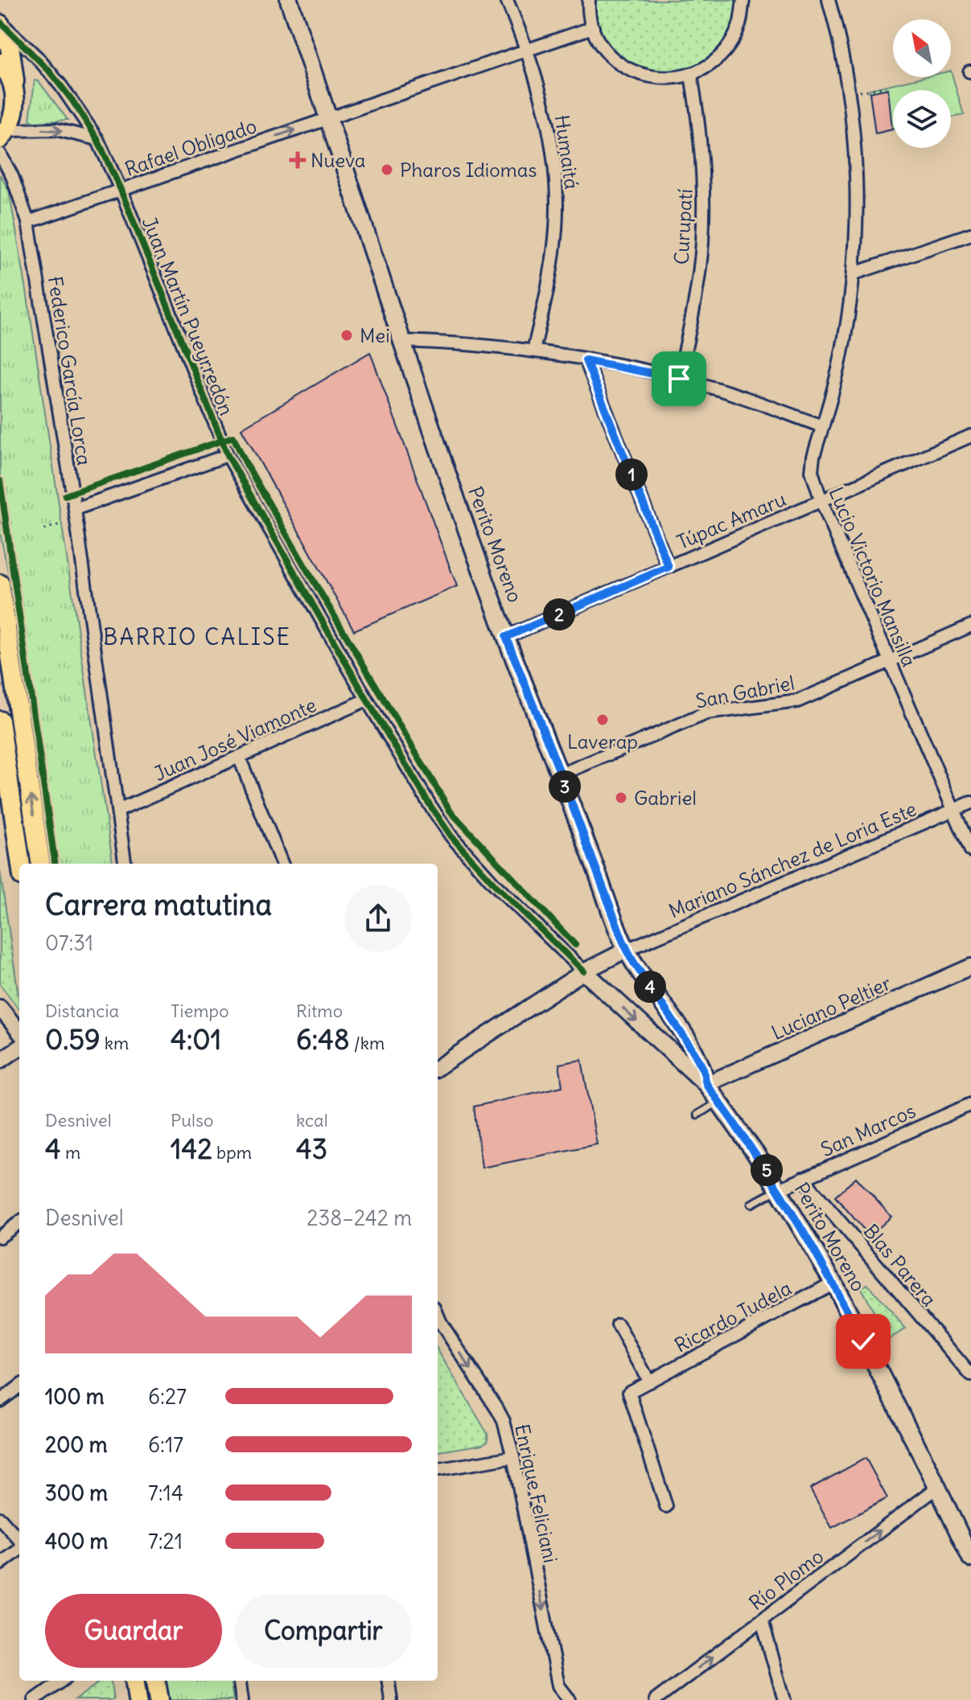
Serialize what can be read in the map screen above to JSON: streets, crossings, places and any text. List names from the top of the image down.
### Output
{
  "streets": {
    "main road": ["Perito Moreno"],
    "street": [
      "Rafael Obligado",
      "Humaitá",
      "Curupatí",
      "Juan Martín Pueyrredón",
      "Federico García Lorca",
      "Túpac Amaru",
      "Lucio Victorio Mansilla",
      "San Gabriel",
      "Juan José Viamonte",
      "Mariano Sánchez de Loria Este",
      "Luciano Peltier",
      "San Marcos",
      "Blas Parera",
      "Ricardo Tudela",
      "Enrique Feliciani",
      "Río Plomo"
    ]
  },
  "crossings": [
    ["Rafael Obligado", "Humaitá"],
    ["Rafael Obligado", "Juan Martín Pueyrredón"],
    ["Rafael Obligado", "Federico García Lorca"],
    ["Rafael Obligado", "Perito Moreno"],
    ["Juan Martín Pueyrredón", "Perito Moreno"],
    ["Juan Martín Pueyrredón", "Juan José Viamonte"],
    ["Federico García Lorca", "Juan José Viamonte"],
    ["Túpac Amaru", "Perito Moreno"],
    ["Túpac Amaru", "Lucio Victorio Mansilla"],
    ["Perito Moreno", "San Gabriel"],
    ["Perito Moreno", "Mariano Sánchez de Loria Este"],
    ["Perito Moreno", "Luciano Peltier"],
    ["Perito Moreno", "San Marcos"],
    ["Perito Moreno", "Ricardo Tudela"],
    ["Perito Moreno", "Río Plomo"],
    ["Lucio Victorio Mansilla", "San Gabriel"],
    ["Lucio Victorio Mansilla", "Mariano Sánchez de Loria Este"],
    ["San Marcos", "Blas Parera"]
  ],
  "one_way": ["Rafael Obligado", "Enrique Feliciani", "Río Plomo"],
  "districts": ["BARRIO CALISE"],
  "places": {
    "health": ["Nueva"],
    "other": [
      "Pharos Idiomas",
      "Mei",
      "Laverap",
      "Gabriel"
    ]
  },
  "north": "top left",
  "page": {
    "pins": [
      "1",
      "2",
      "3",
      "4",
      "5"
    ],
    "heading": ["Carrera matutina", "07:31"],
    "stats": [
      ["Distancia", "0.59 km"],
      ["Tiempo", "4:01"],
      ["Ritmo", "6:48 /km"],
      ["Desnivel", "4 m"],
      ["Pulso", "142 bpm"],
      ["kcal", "43"]
    ],
    "chart": ["Desnivel", "238–242 m"],
    "list": [
      {
        "name": "100 m",
        "note": "6:27"
      },
      {
        "name": "200 m",
        "note": "6:17"
      },
      {
        "name": "300 m",
        "note": "7:14"
      },
      {
        "name": "400 m",
        "note": "7:21"
      }
    ],
    "buttons": ["Guardar", "Compartir"]
  }
}
